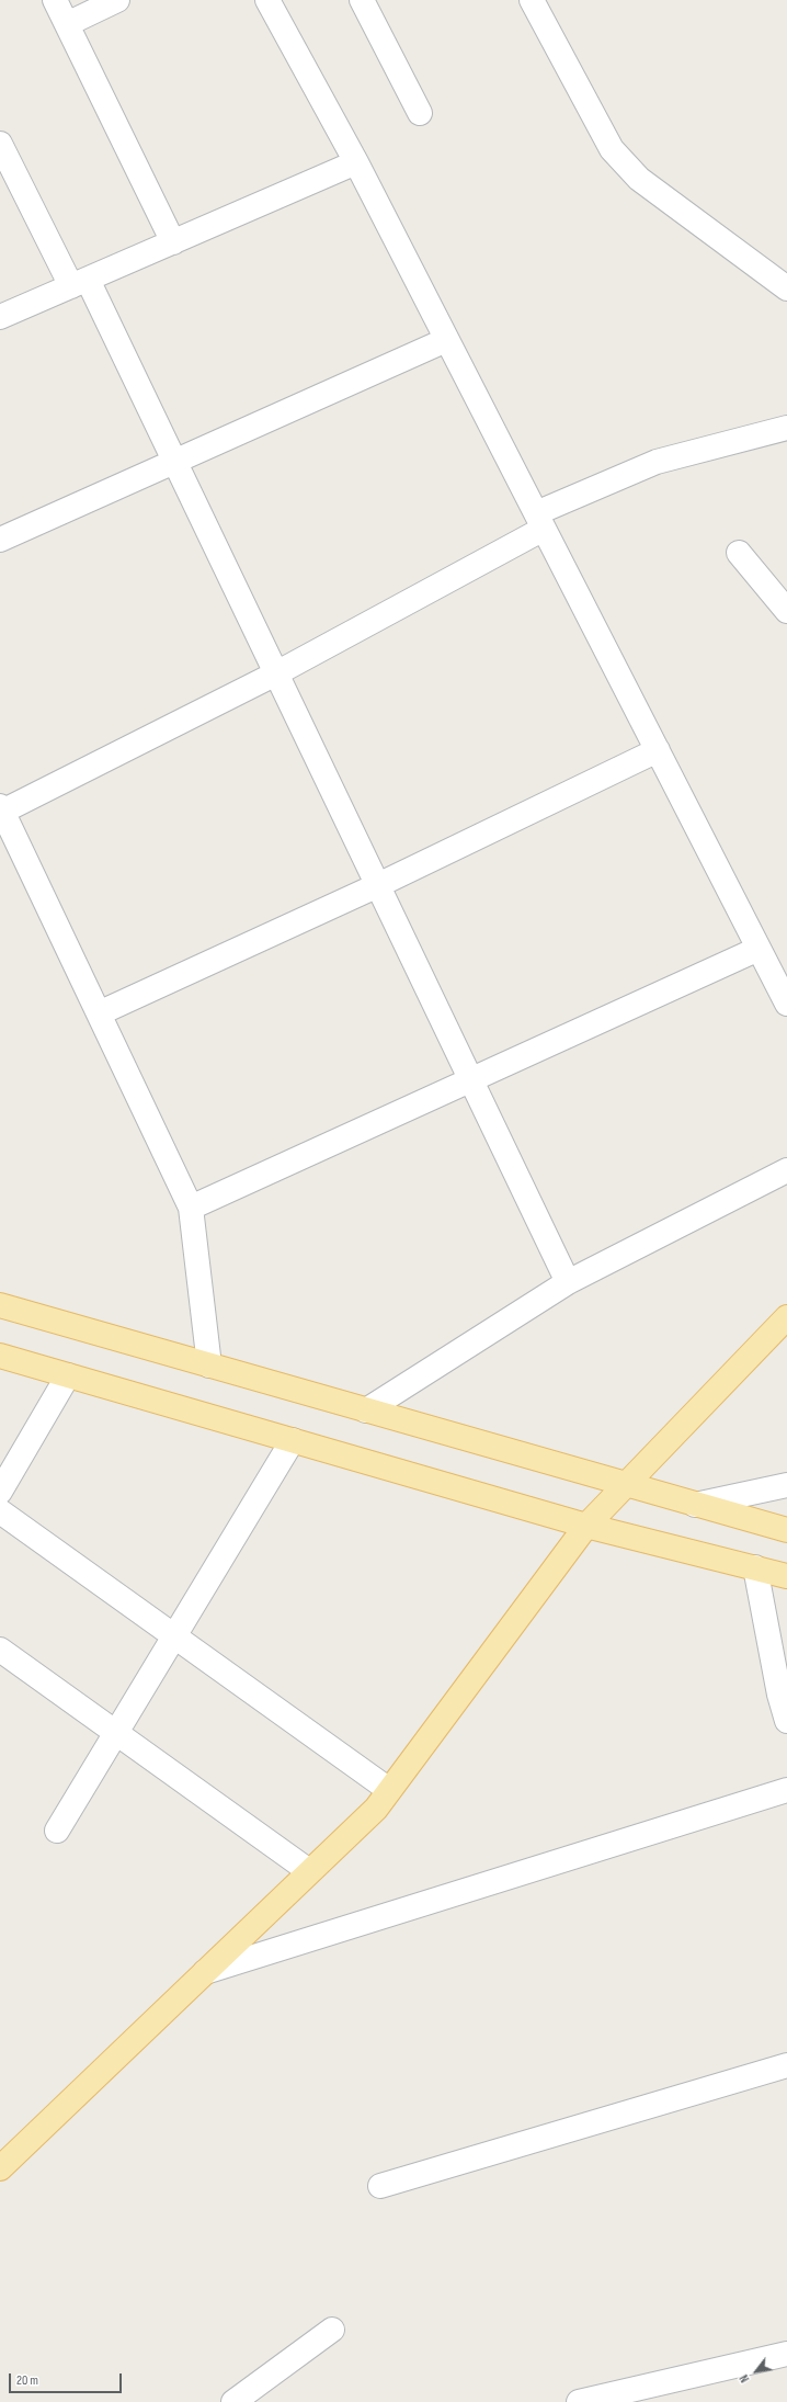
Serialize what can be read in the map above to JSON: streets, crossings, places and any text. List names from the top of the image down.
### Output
{
  "scale_bar": "20 m",
  "north": "bottom left"
}
